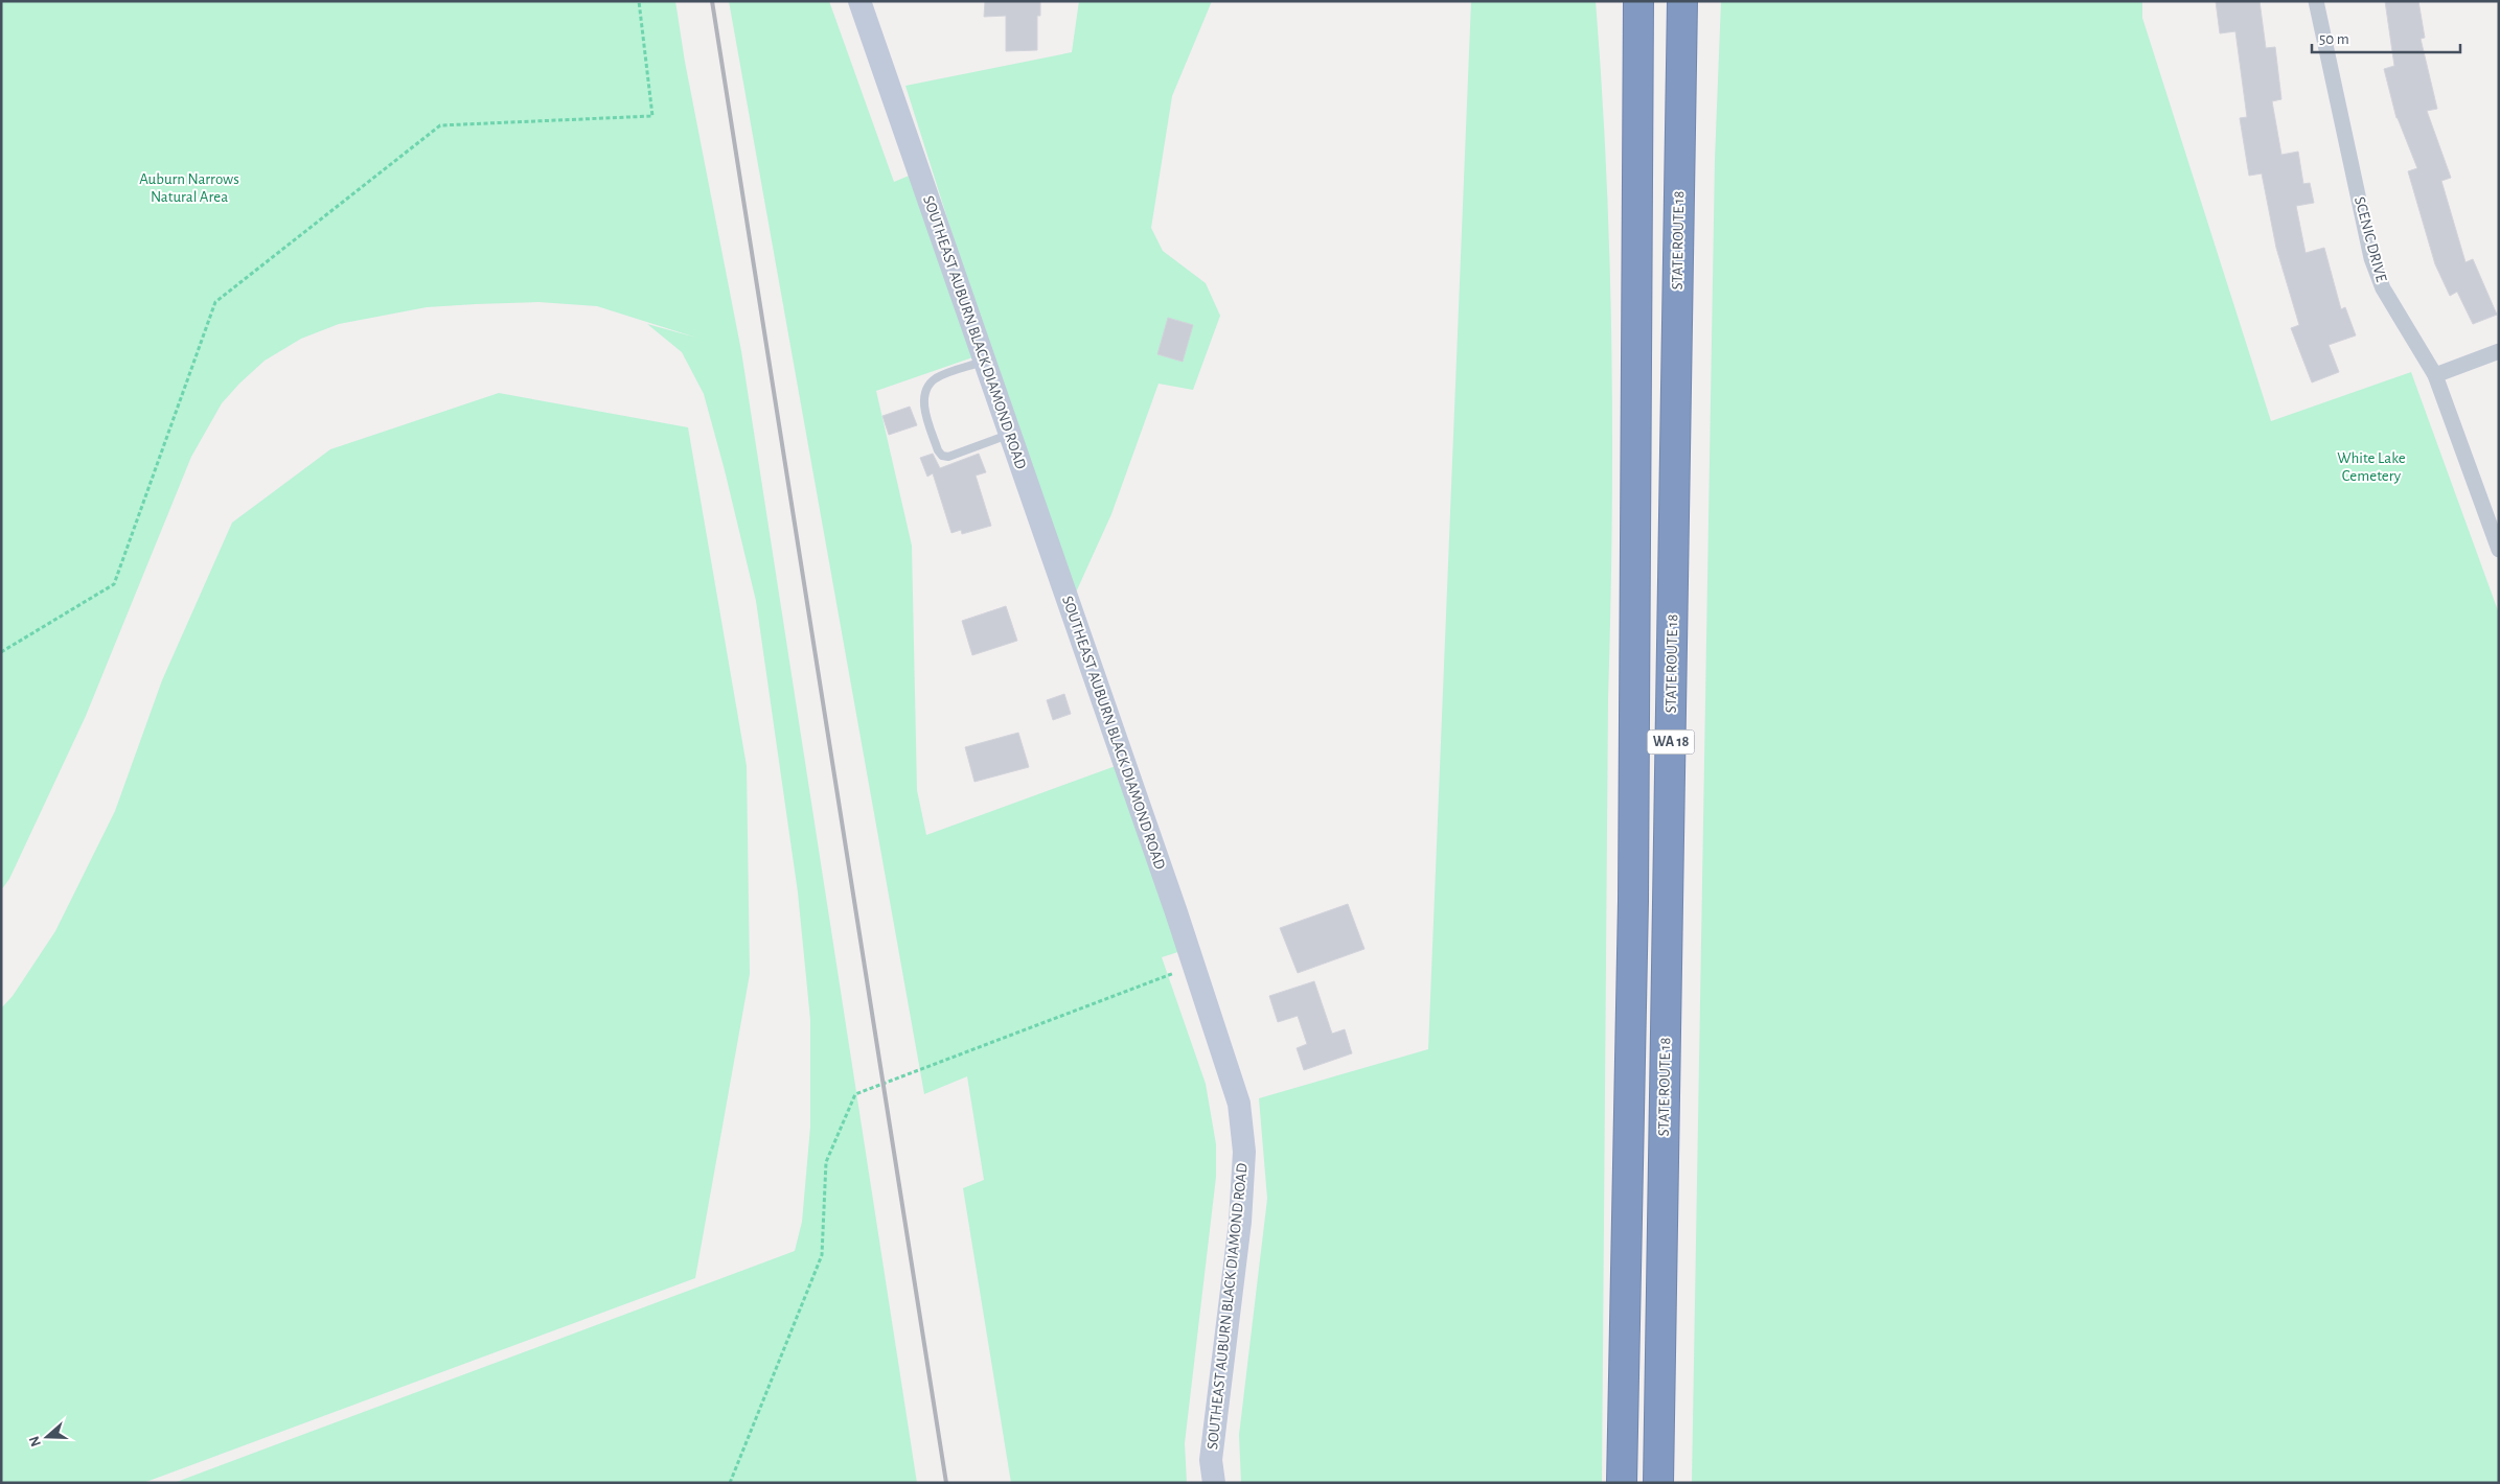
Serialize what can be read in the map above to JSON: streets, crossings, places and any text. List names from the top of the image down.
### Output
{
  "streets": {
    "highway": ["STATE ROUTE 18", "WA 18"],
    "main road": ["SOUTHEAST AUBURN BLACK DIAMOND ROAD"],
    "street": ["SCENIC DRIVE"]
  },
  "parks": ["Auburn Narrows Natural Area", "White Lake Cemetery"],
  "scale_bar": "50 m",
  "north": "left"
}
